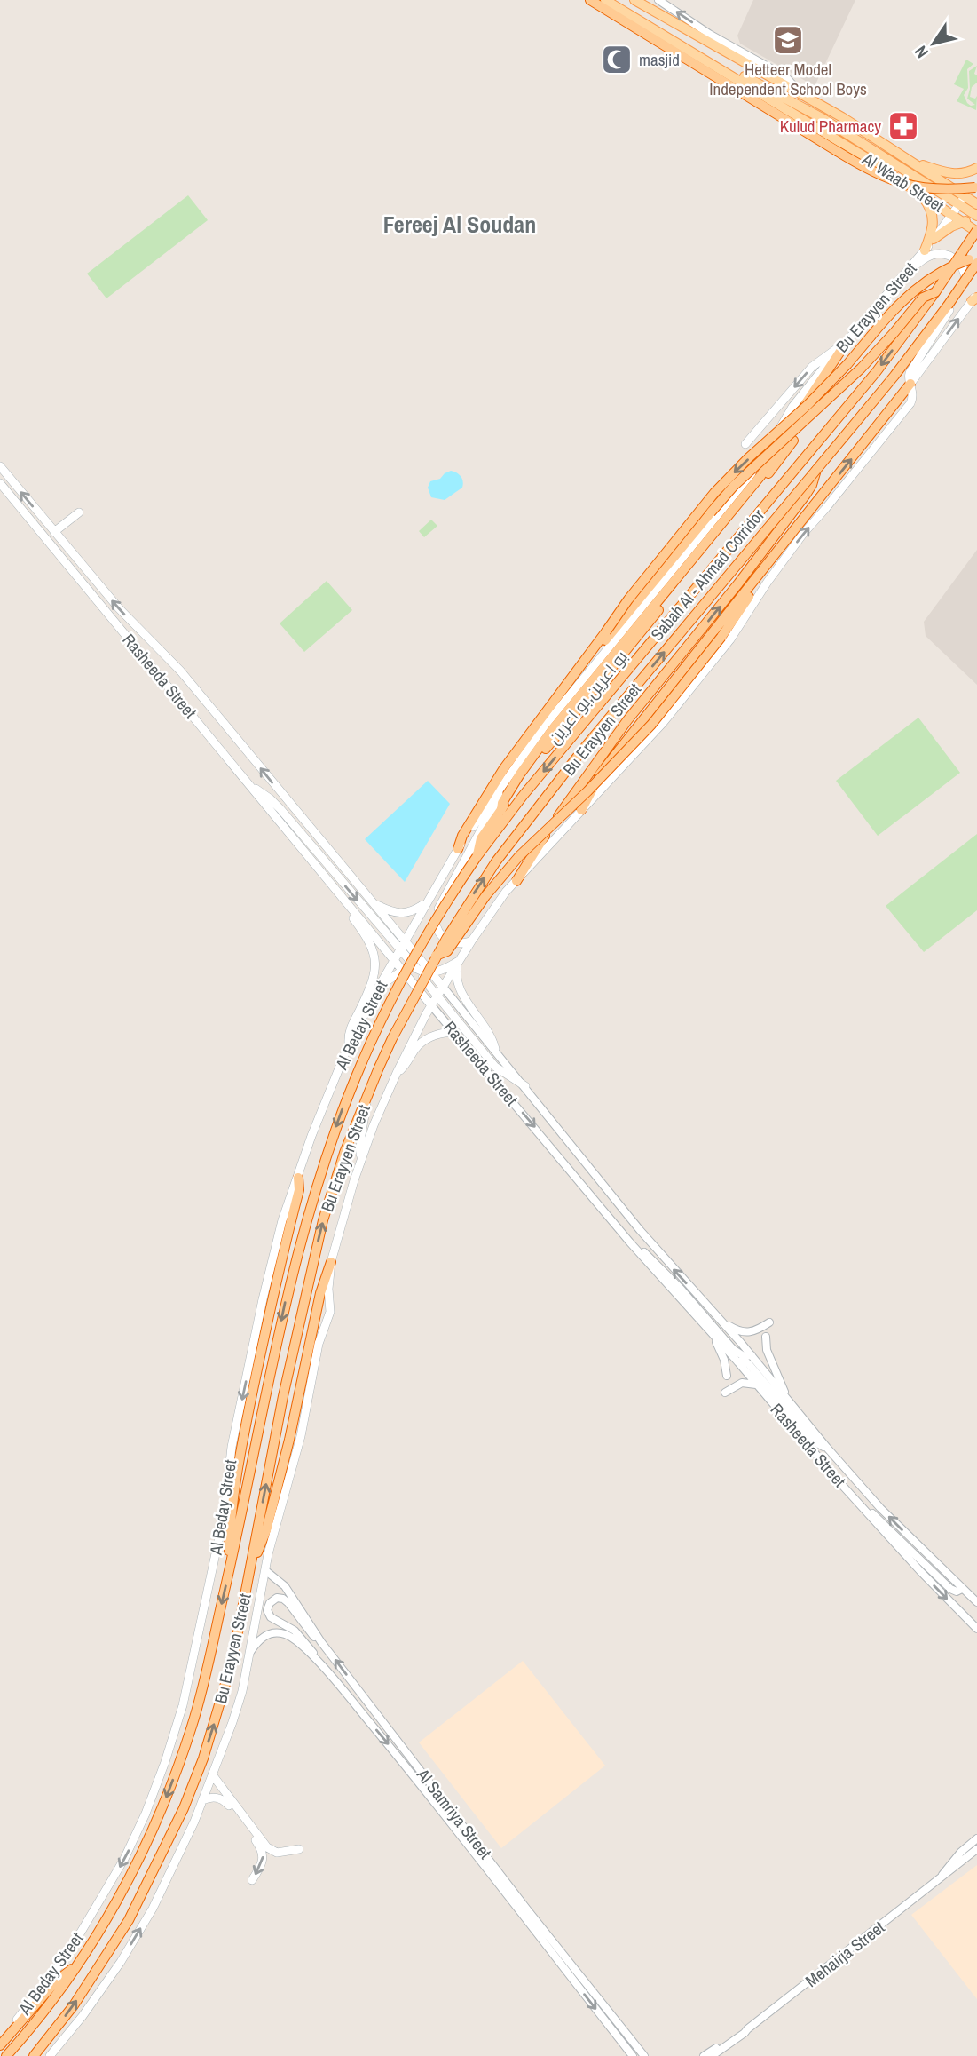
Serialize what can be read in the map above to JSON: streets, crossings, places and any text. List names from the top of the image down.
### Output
{
  "streets": {
    "highway": ["Bu Erayyen Street", "Sabah Al - Ahmad Corridor", "بو اعرين,بو اعرين"],
    "main road": ["Al Waab Street", "Rasheeda Street", "Al Beday Street"],
    "street": ["Al Samriya Street", "Mehairja Street"]
  },
  "crossings": [
    ["Al Waab Street", "Bu Erayyen Street"],
    ["Al Waab Street", "Sabah Al - Ahmad Corridor"],
    ["Bu Erayyen Street", "Sabah Al - Ahmad Corridor"],
    ["Bu Erayyen Street", "Rasheeda Street"],
    ["Bu Erayyen Street", "بو اعرين,بو اعرين"],
    ["Bu Erayyen Street", "Al Beday Street"],
    ["Rasheeda Street", "Al Beday Street"]
  ],
  "districts": ["Fereej Al Soudan"],
  "places": {
    "school or university": ["Hetteer Model Independent School Boys"],
    "mosque": ["masjid"],
    "pharmacy": ["Kulud Pharmacy"]
  },
  "north": "bottom left"
}
